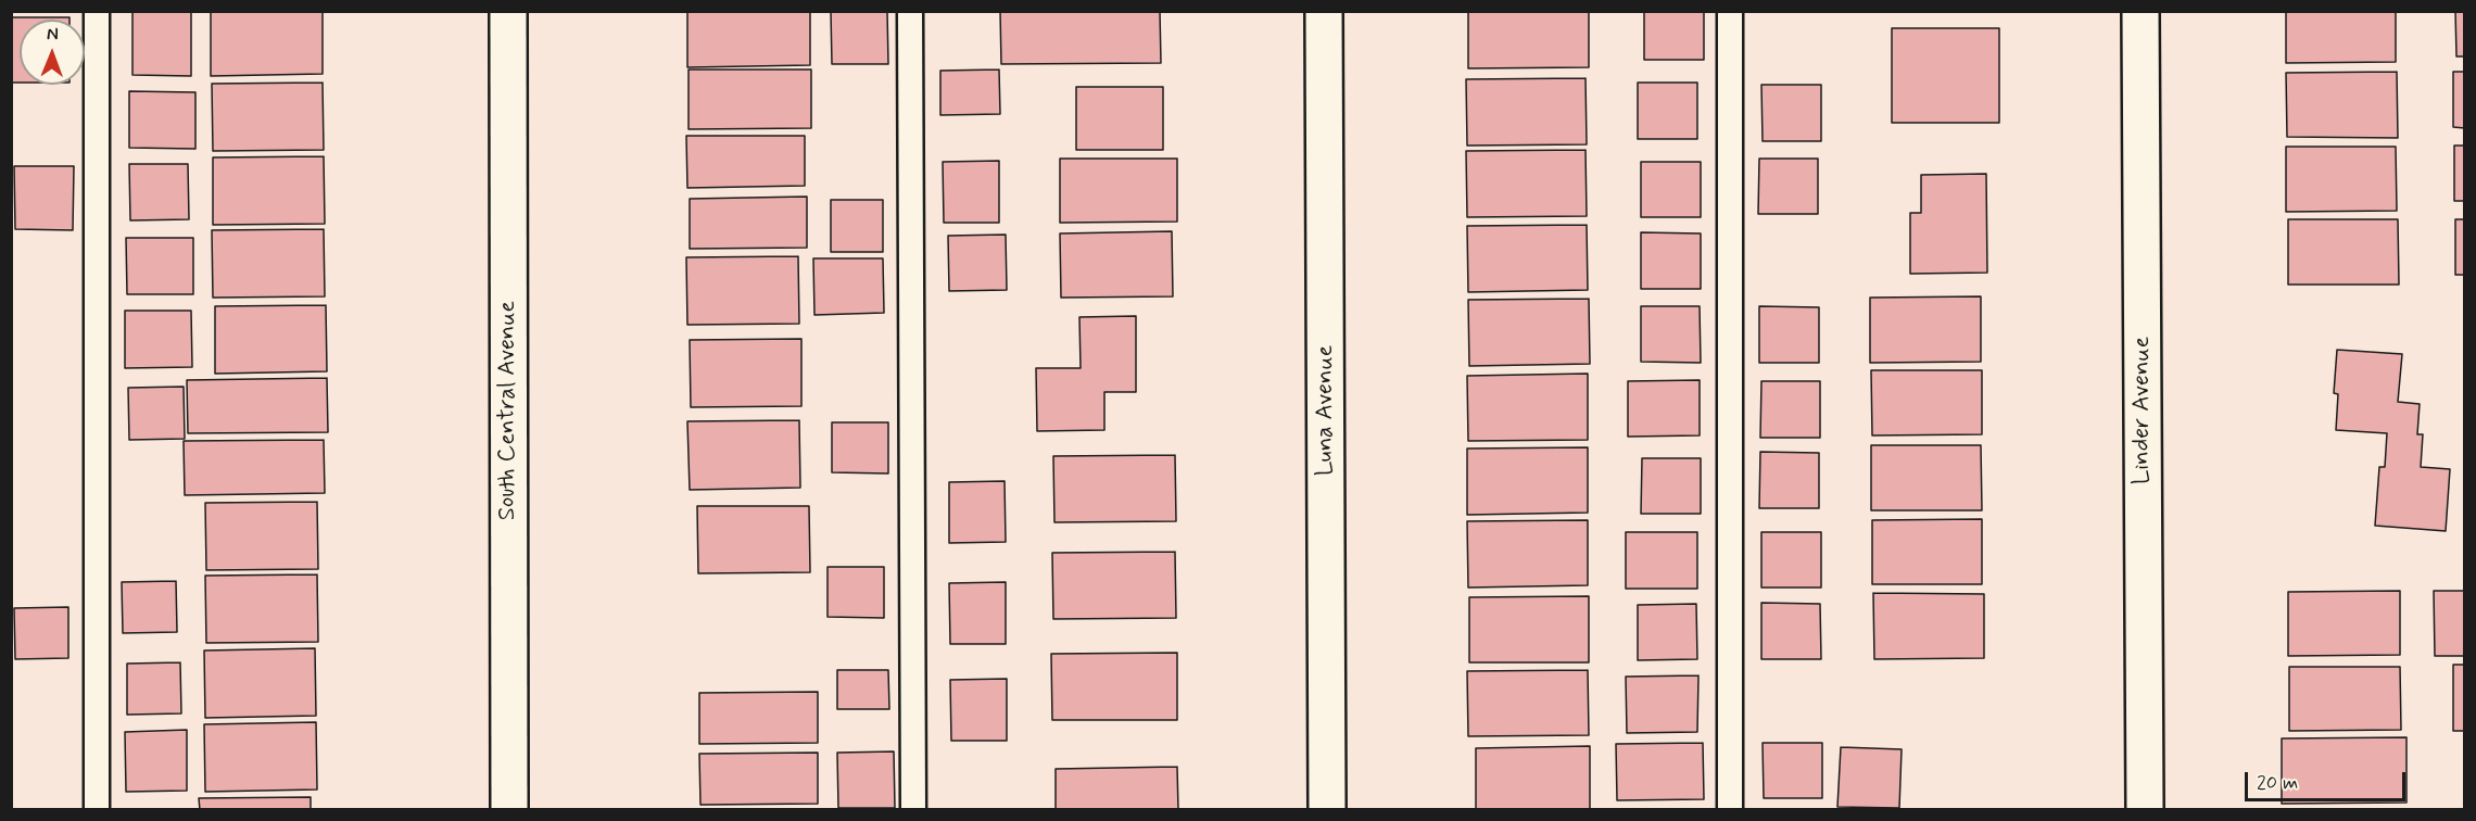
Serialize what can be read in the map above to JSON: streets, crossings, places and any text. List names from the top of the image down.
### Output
{
  "streets": {
    "street": ["South Central Avenue", "Luna Avenue", "Linder Avenue"]
  },
  "scale_bar": "20 m",
  "north": "top"
}
